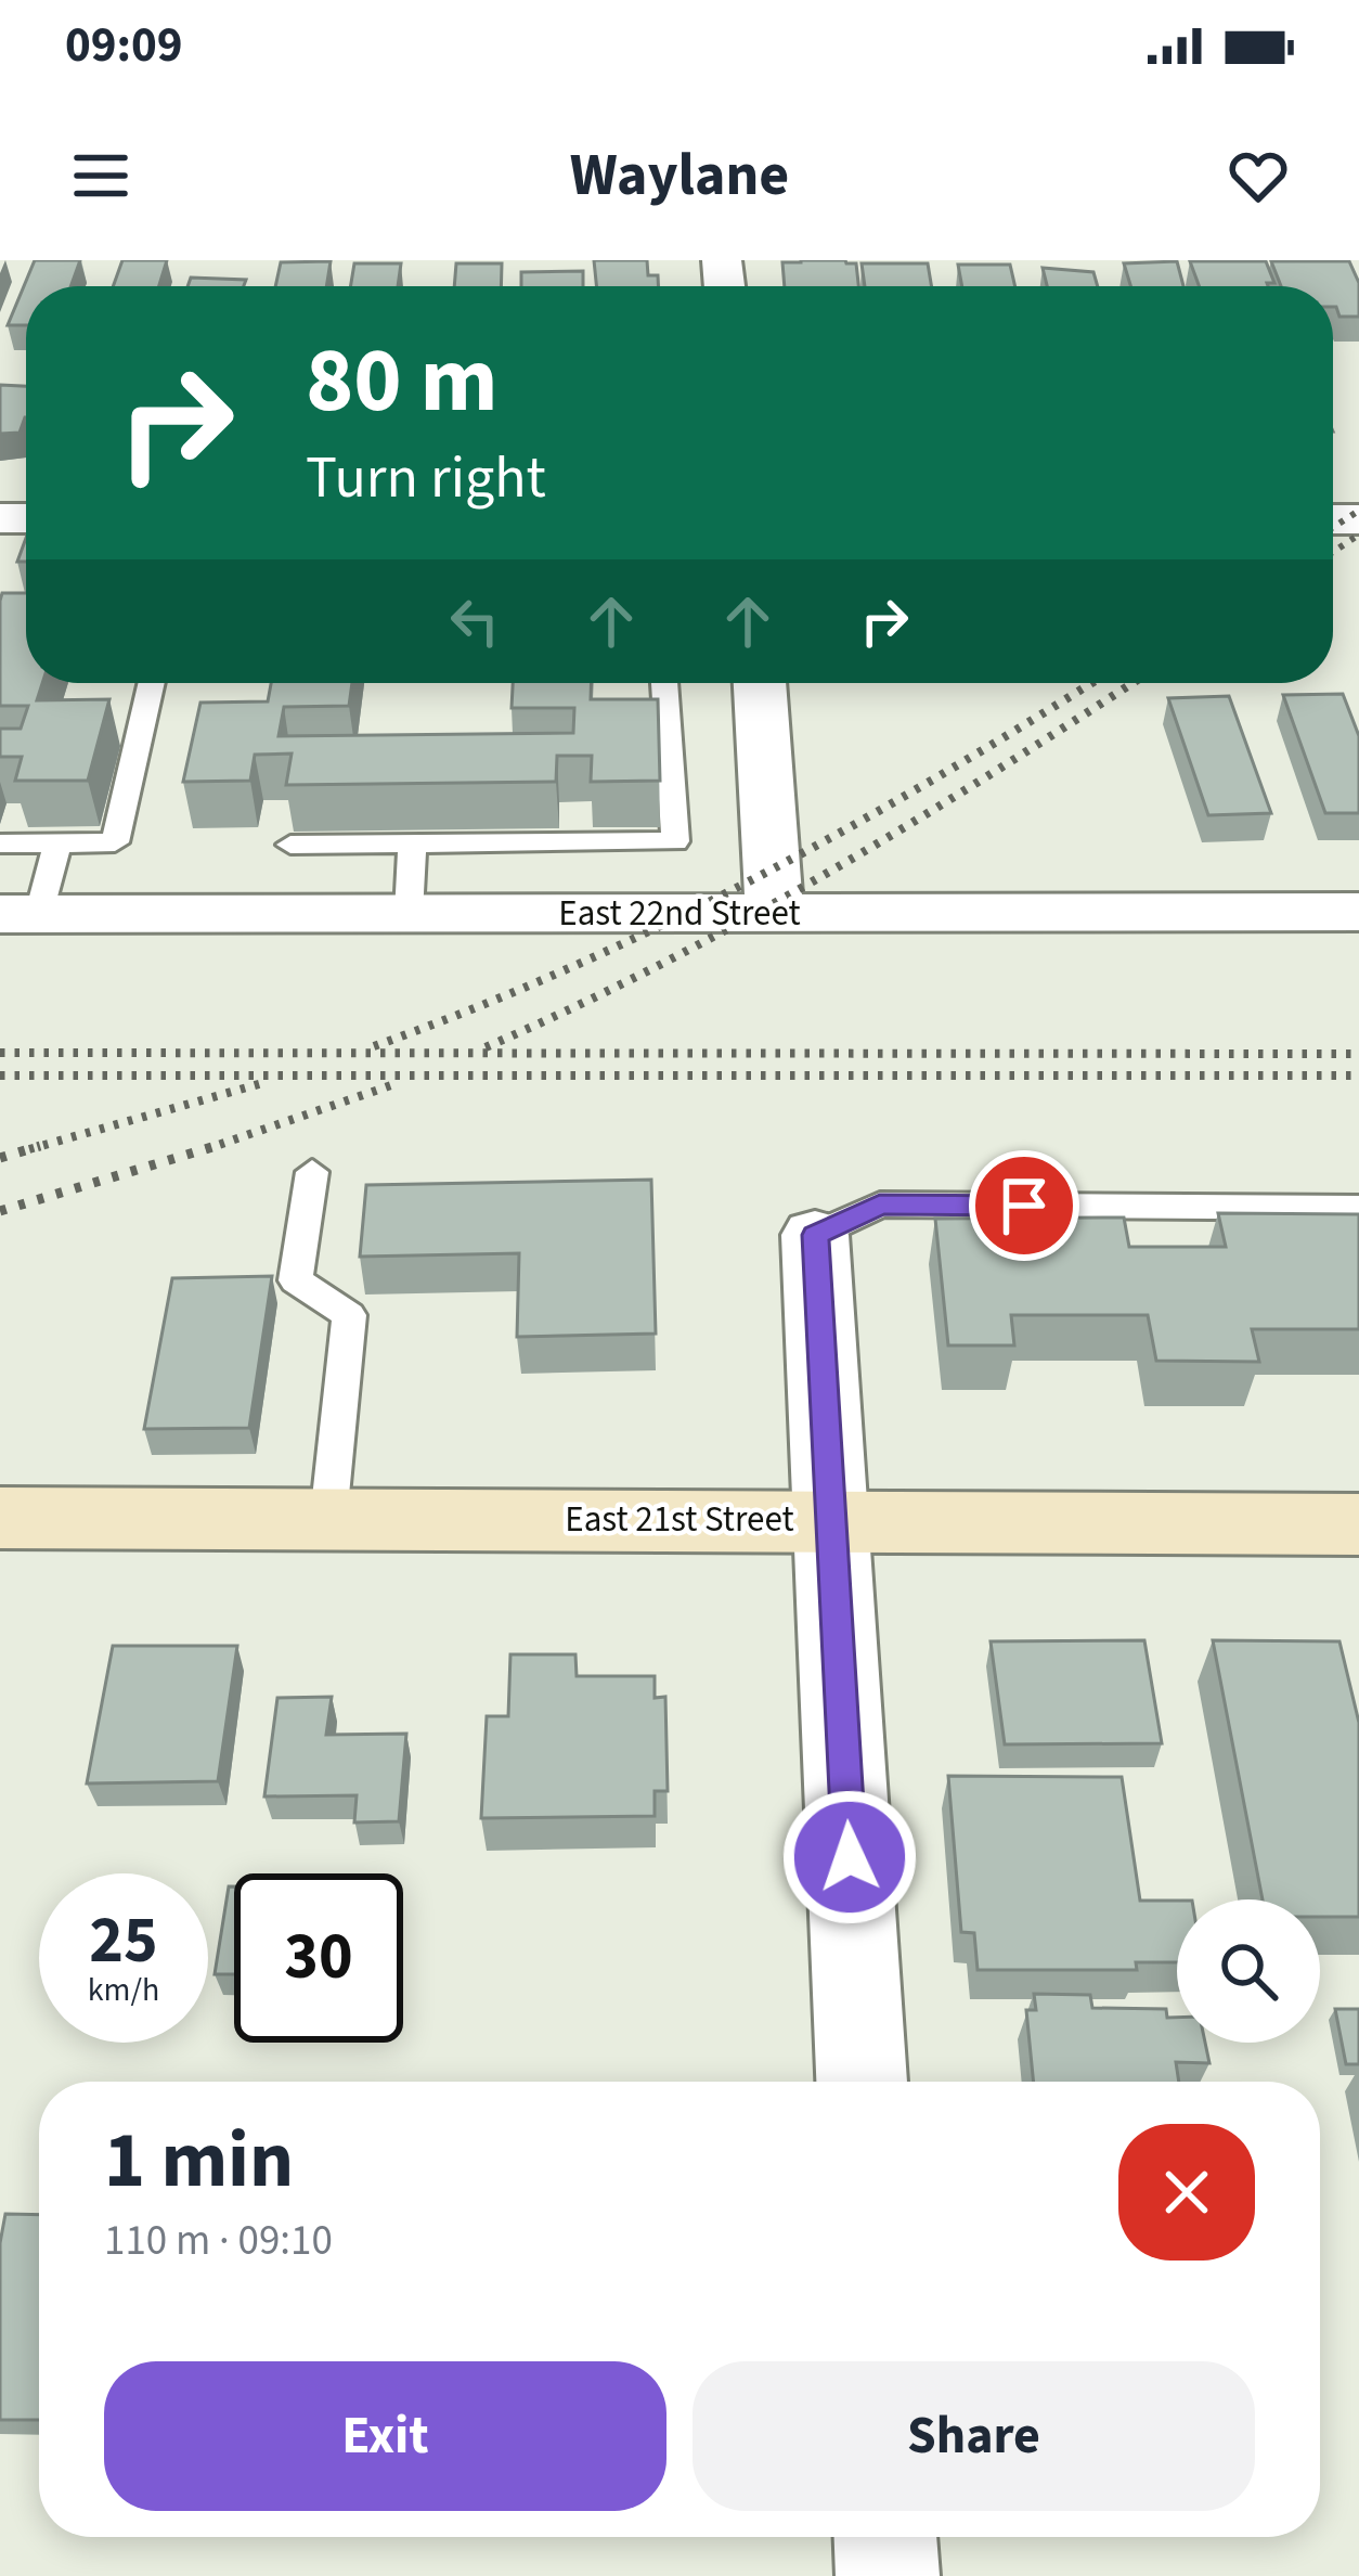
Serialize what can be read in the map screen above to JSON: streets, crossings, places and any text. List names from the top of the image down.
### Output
{
  "streets": {
    "main road": ["East 21st Street"],
    "street": ["East 22nd Street"]
  },
  "page": {
    "status": "09:09",
    "header": "Waylane",
    "turn": ["80 m", "Turn right"],
    "speed": "25 km/h",
    "limit": "30",
    "heading": ["1 min", "110 m · 09:10"],
    "buttons": ["Exit", "Share"]
  }
}
